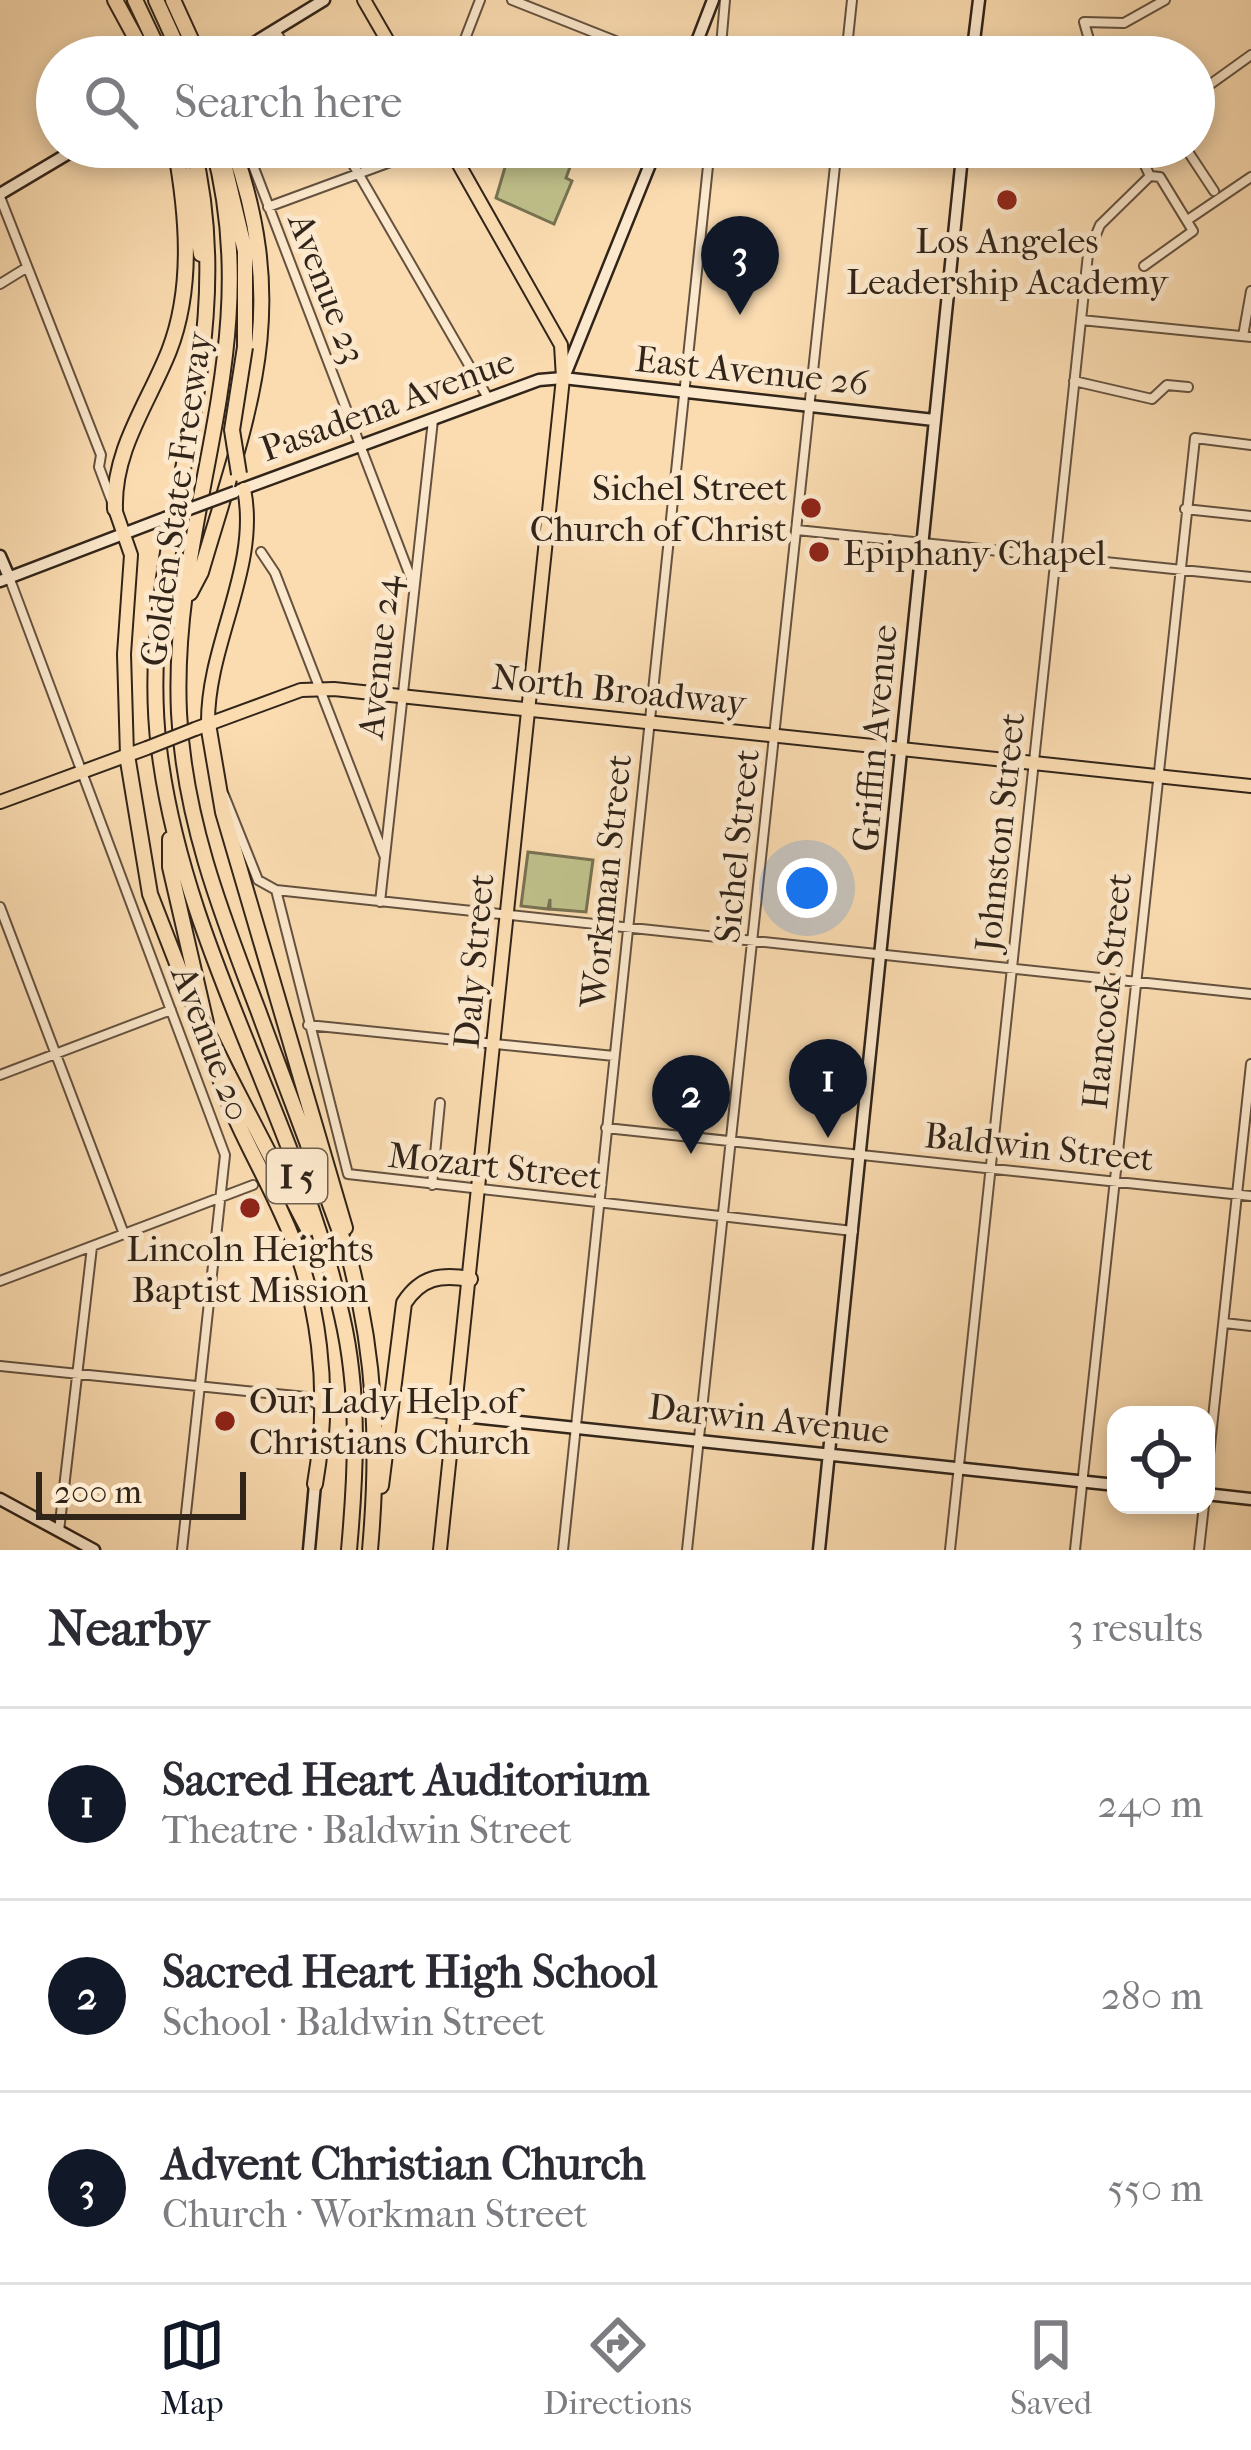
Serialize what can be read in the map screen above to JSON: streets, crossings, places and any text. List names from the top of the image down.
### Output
{
  "streets": {
    "highway": ["Golden State Freeway", "I 5"],
    "main road": ["North Broadway", "Daly Street"],
    "street": [
      "Avenue 23",
      "East Avenue 26",
      "Pasadena Avenue",
      "Avenue 24",
      "Griffin Avenue",
      "Johnston Street",
      "Sichel Street",
      "Workman Street",
      "Hancock Street",
      "Avenue 20",
      "Baldwin Street",
      "Mozart Street",
      "Darwin Avenue"
    ]
  },
  "crossings": [
    ["Avenue 23", "Pasadena Avenue"],
    ["Avenue 23", "Avenue 24"],
    ["East Avenue 26", "Pasadena Avenue"],
    ["East Avenue 26", "Griffin Avenue"],
    ["East Avenue 26", "Sichel Street"],
    ["East Avenue 26", "Workman Street"],
    ["East Avenue 26", "Daly Street"],
    ["Pasadena Avenue", "Avenue 24"],
    ["Pasadena Avenue", "Daly Street"],
    ["Pasadena Avenue", "Avenue 20"],
    ["Avenue 24", "North Broadway"],
    ["North Broadway", "Griffin Avenue"],
    ["North Broadway", "Johnston Street"],
    ["North Broadway", "Sichel Street"],
    ["North Broadway", "Workman Street"],
    ["North Broadway", "Daly Street"],
    ["North Broadway", "Hancock Street"],
    ["North Broadway", "Avenue 20"],
    ["Griffin Avenue", "Baldwin Street"],
    ["Griffin Avenue", "Mozart Street"],
    ["Griffin Avenue", "Darwin Avenue"],
    ["Johnston Street", "Baldwin Street"],
    ["Johnston Street", "Darwin Avenue"],
    ["Sichel Street", "Baldwin Street"],
    ["Sichel Street", "Mozart Street"],
    ["Sichel Street", "Darwin Avenue"],
    ["Workman Street", "Baldwin Street"],
    ["Workman Street", "Mozart Street"],
    ["Workman Street", "Darwin Avenue"],
    ["Daly Street", "Mozart Street"],
    ["Daly Street", "Darwin Avenue"],
    ["Hancock Street", "Baldwin Street"],
    ["Hancock Street", "Darwin Avenue"]
  ],
  "places": [
    "Los Angeles Leadership Academy",
    "Sichel Street Church of Christ",
    "Epiphany Chapel",
    "Lincoln Heights Baptist Mission",
    "Our Lady Help of Christians Church"
  ],
  "scale_bar": "200 m",
  "page": {
    "search": "Search here",
    "pins": ["3", "1", "2"],
    "scale": "200 m",
    "heading": ["Nearby", "3 results"],
    "list": [
      {
        "mark": "1",
        "name": "Sacred Heart Auditorium",
        "note": "Theatre · Baldwin Street",
        "value": "240 m"
      },
      {
        "mark": "2",
        "name": "Sacred Heart High School",
        "note": "School · Baldwin Street",
        "value": "280 m"
      },
      {
        "mark": "3",
        "name": "Advent Christian Church",
        "note": "Church · Workman Street",
        "value": "550 m"
      }
    ],
    "nav": ["Map", "Directions", "Saved"]
  }
}
